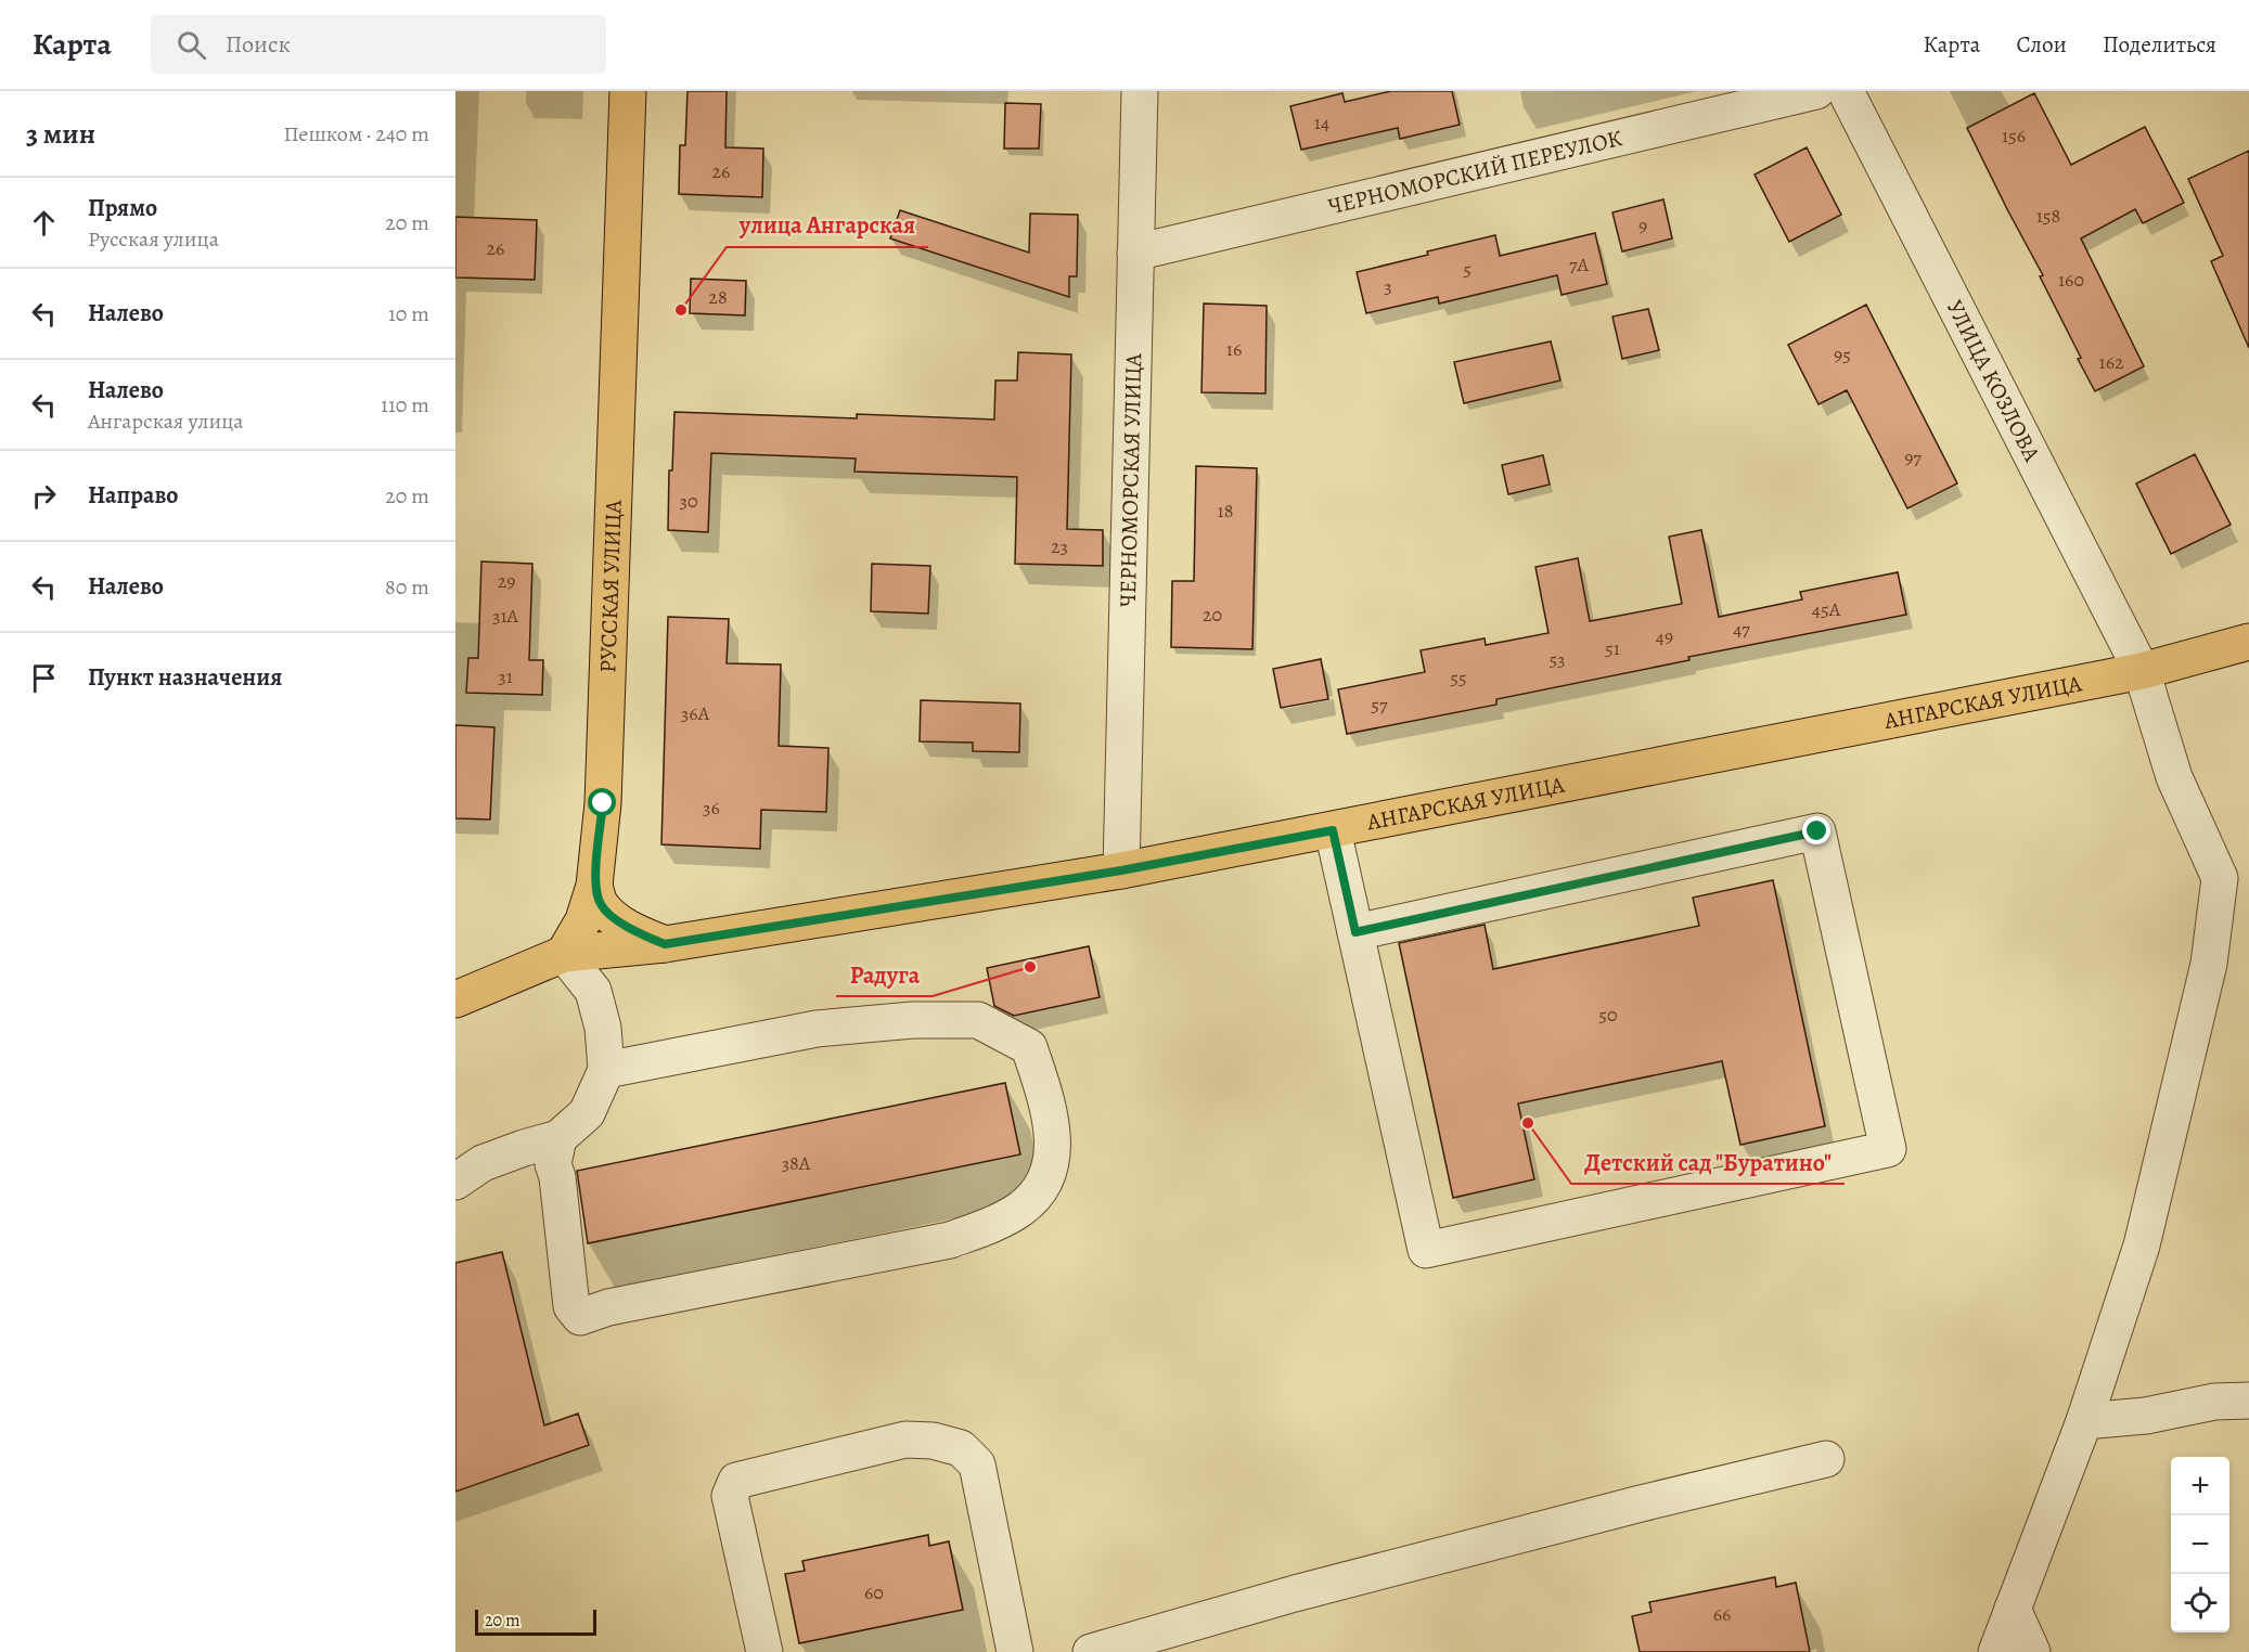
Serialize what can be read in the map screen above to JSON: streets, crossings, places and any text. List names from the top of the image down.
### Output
{
  "streets": {
    "main road": ["РУССКАЯ УЛИЦА", "АНГАРСКАЯ УЛИЦА"],
    "street": ["ЧЕРНОМОРСКИЙ ПЕРЕУЛОК", "УЛИЦА КОЗЛОВА", "ЧЕРНОМОРСКАЯ УЛИЦА"]
  },
  "crossings": [
    ["ЧЕРНОМОРСКИЙ ПЕРЕУЛОК", "ЧЕРНОМОРСКАЯ УЛИЦА"],
    ["УЛИЦА КОЗЛОВА", "АНГАРСКАЯ УЛИЦА"],
    ["ЧЕРНОМОРСКАЯ УЛИЦА", "АНГАРСКАЯ УЛИЦА"],
    ["РУССКАЯ УЛИЦА", "АНГАРСКАЯ УЛИЦА"]
  ],
  "places": ["улица Ангарская", "Радуга", "Детский сад \"Буратино\""],
  "house_numbers": [
    "14",
    "156",
    "26",
    "158",
    "9",
    "26",
    "7А",
    "5",
    "160",
    "3",
    "28",
    "16",
    "95",
    "162",
    "97",
    "30",
    "18",
    "23",
    "29",
    "45А",
    "20",
    "31А",
    "47",
    "49",
    "51",
    "53",
    "31",
    "55",
    "57",
    "36А",
    "36",
    "50",
    "38А",
    "60",
    "66"
  ],
  "scale_bar": "20 m",
  "page": {
    "header": "Карта",
    "search": "Поиск",
    "nav": ["Карта", "Слои", "Поделиться"],
    "heading": ["3 мин", "Пешком · 240 m"],
    "list": [
      ["Прямо", "Русская улица", "20 m"],
      ["Налево", "10 m"],
      ["Налево", "Ангарская улица", "110 m"],
      ["Направо", "20 m"],
      ["Налево", "80 m"],
      "Пункт назначения"
    ],
    "map_buttons": ["+", "−"],
    "scale": "20 m"
  }
}
